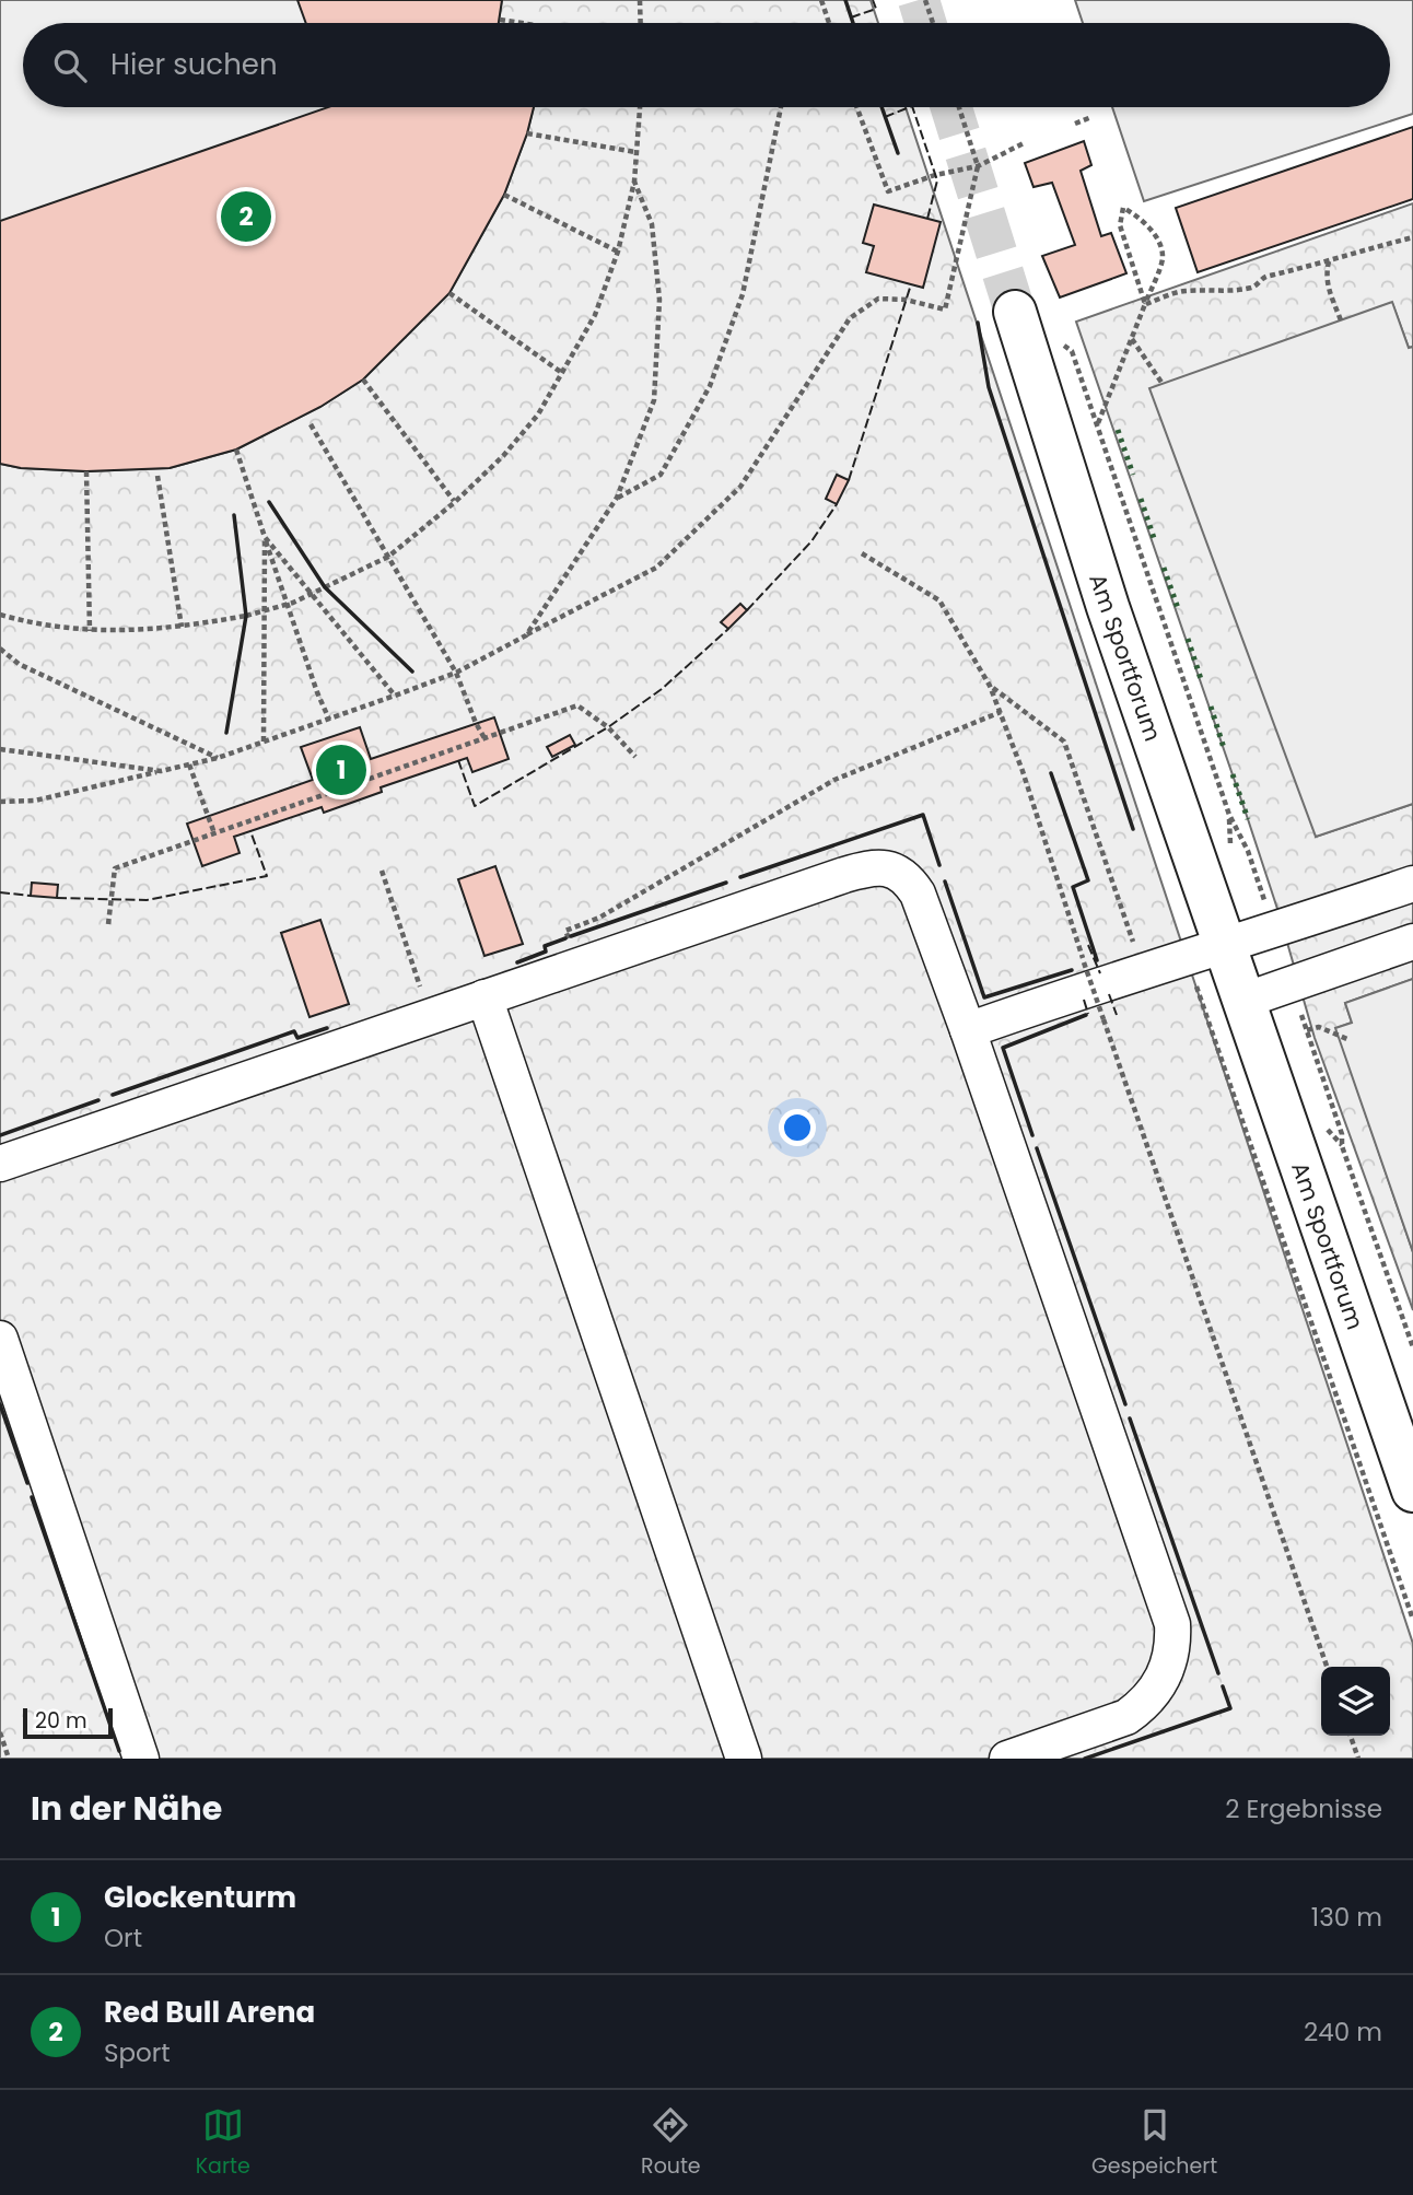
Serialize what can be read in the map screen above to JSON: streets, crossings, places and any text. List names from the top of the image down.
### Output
{
  "streets": {
    "main road": ["Am Sportforum"]
  },
  "scale_bar": "20 m",
  "page": {
    "search": "Hier suchen",
    "pins": ["2", "1"],
    "scale": "20 m",
    "heading": ["In der Nähe", "2 Ergebnisse"],
    "list": [
      {
        "mark": "1",
        "name": "Glockenturm",
        "note": "Ort",
        "value": "130 m"
      },
      {
        "mark": "2",
        "name": "Red Bull Arena",
        "note": "Sport",
        "value": "240 m"
      }
    ],
    "nav": ["Karte", "Route", "Gespeichert"]
  }
}
